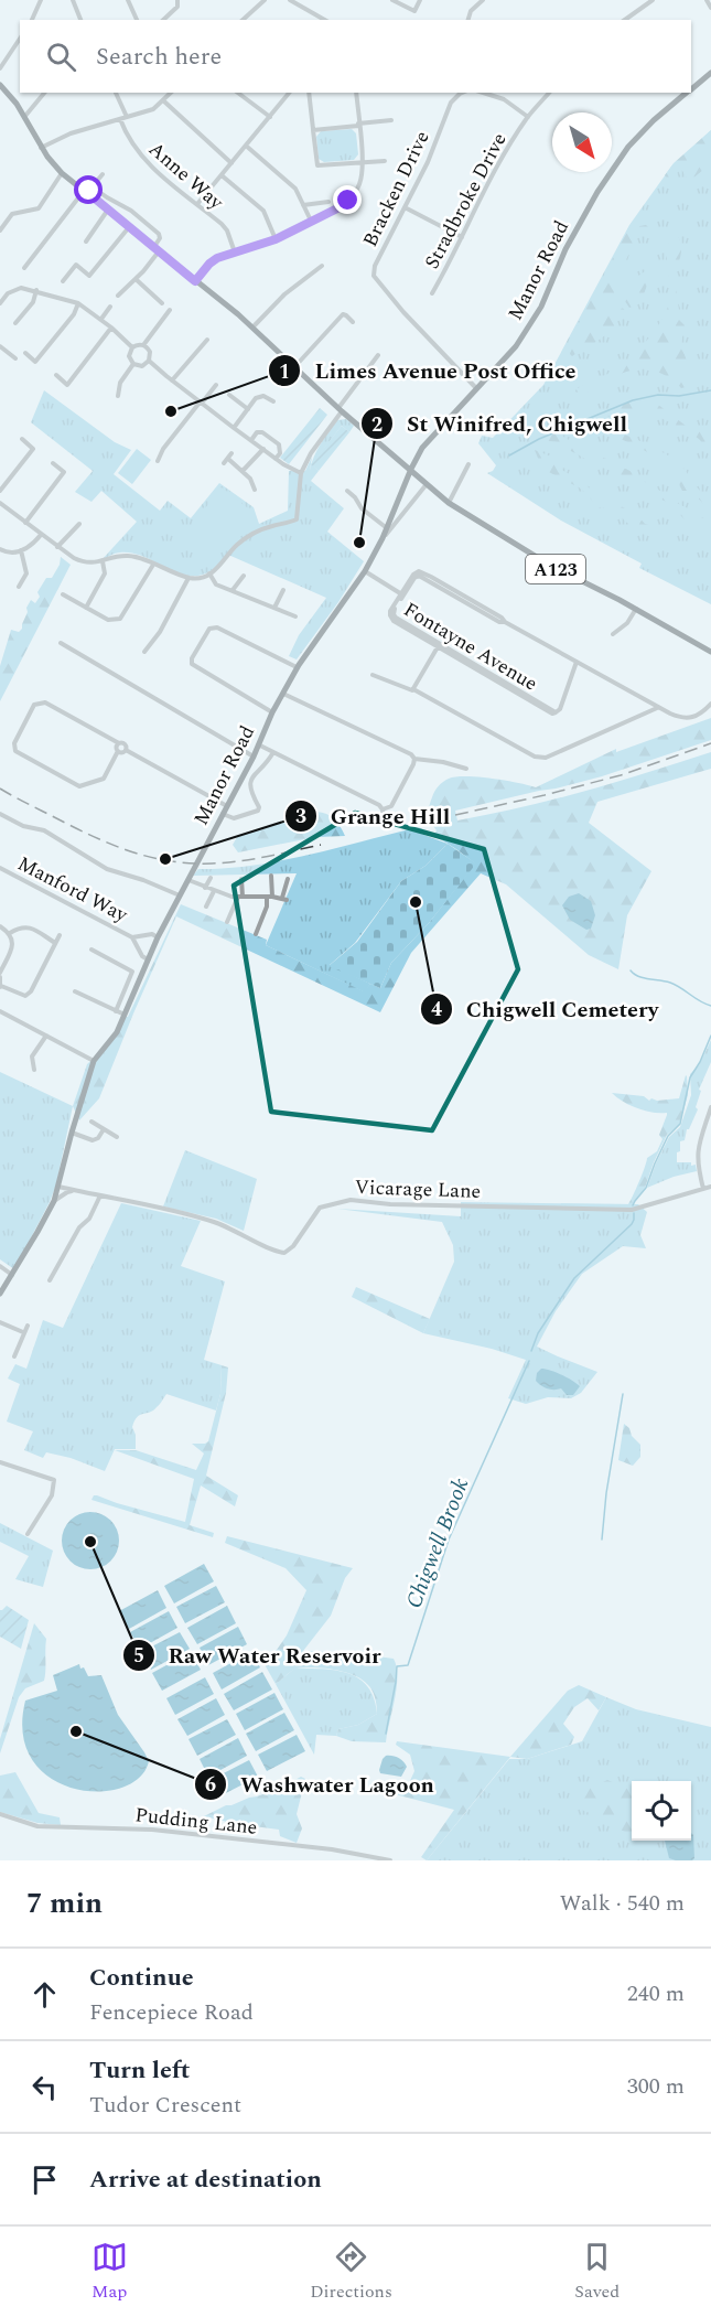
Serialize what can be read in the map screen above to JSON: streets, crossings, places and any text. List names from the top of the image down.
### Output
{
  "streets": {
    "main road": ["Manor Road", "A123"],
    "street": [
      "Anne Way",
      "Bracken Drive",
      "Stradbroke Drive",
      "Fontayne Avenue",
      "Manford Way",
      "Vicarage Lane",
      "Pudding Lane"
    ]
  },
  "crossings": [
    ["Bracken Drive", "Manor Road"],
    ["Manor Road", "A123"],
    ["Manor Road", "Manford Way"],
    ["Manor Road", "Vicarage Lane"]
  ],
  "water": ["Chigwell Brook"],
  "places": [
    "Limes Avenue Post Office",
    "St Winifred, Chigwell",
    "Grange Hill",
    "Chigwell Cemetery",
    "Raw Water Reservoir",
    "Washwater Lagoon"
  ],
  "north": "bottom right",
  "page": {
    "search": "Search here",
    "heading": ["7 min", "Walk · 540 m"],
    "list": [
      ["Continue", "Fencepiece Road", "240 m"],
      ["Turn left", "Tudor Crescent", "300 m"],
      "Arrive at destination"
    ],
    "nav": ["Map", "Directions", "Saved"]
  }
}
